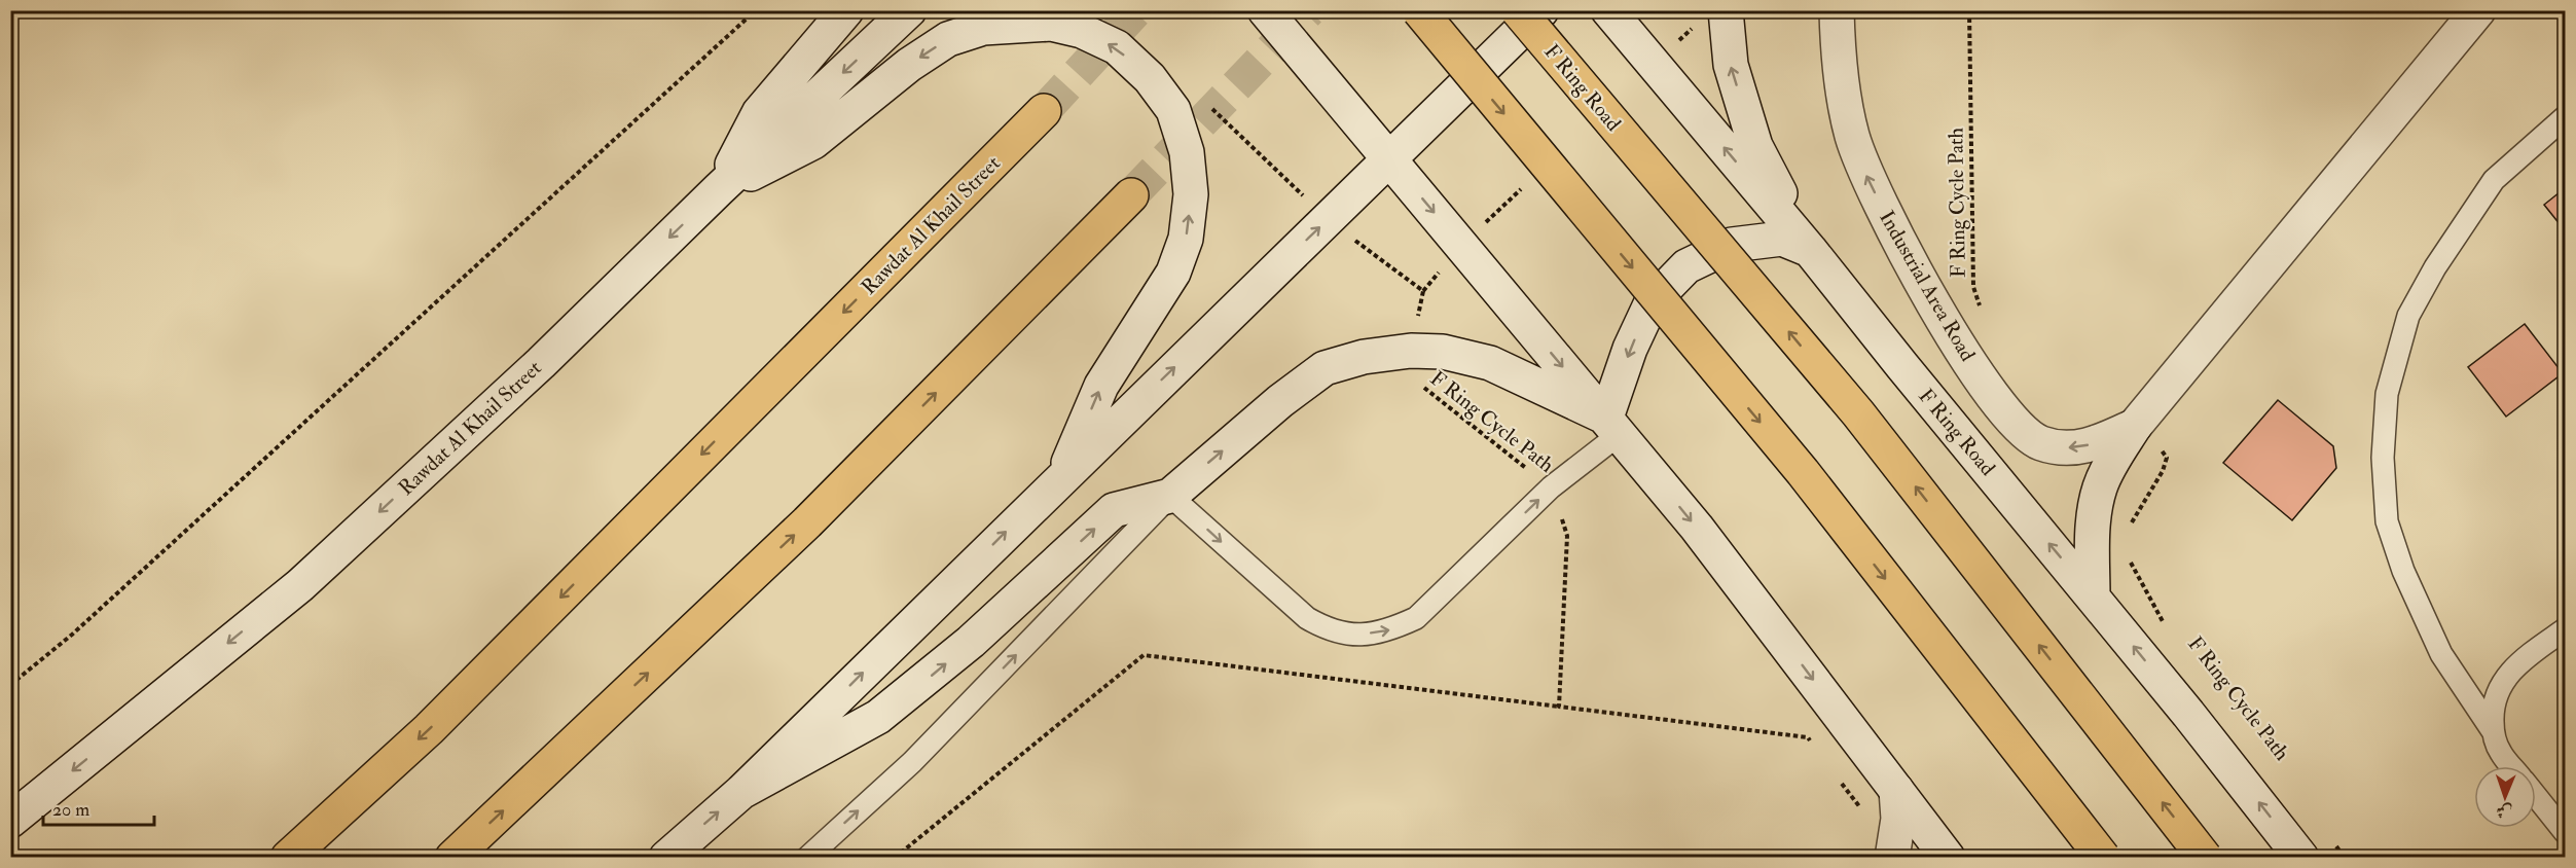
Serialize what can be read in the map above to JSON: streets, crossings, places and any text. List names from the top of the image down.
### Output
{
  "streets": {
    "highway": ["F Ring Road", "Rawdat Al Khail Street"],
    "street": ["Industrial Area Road"],
    "path": ["F Ring Cycle Path"]
  },
  "scale_bar": "20 m",
  "north": "bottom"
}
